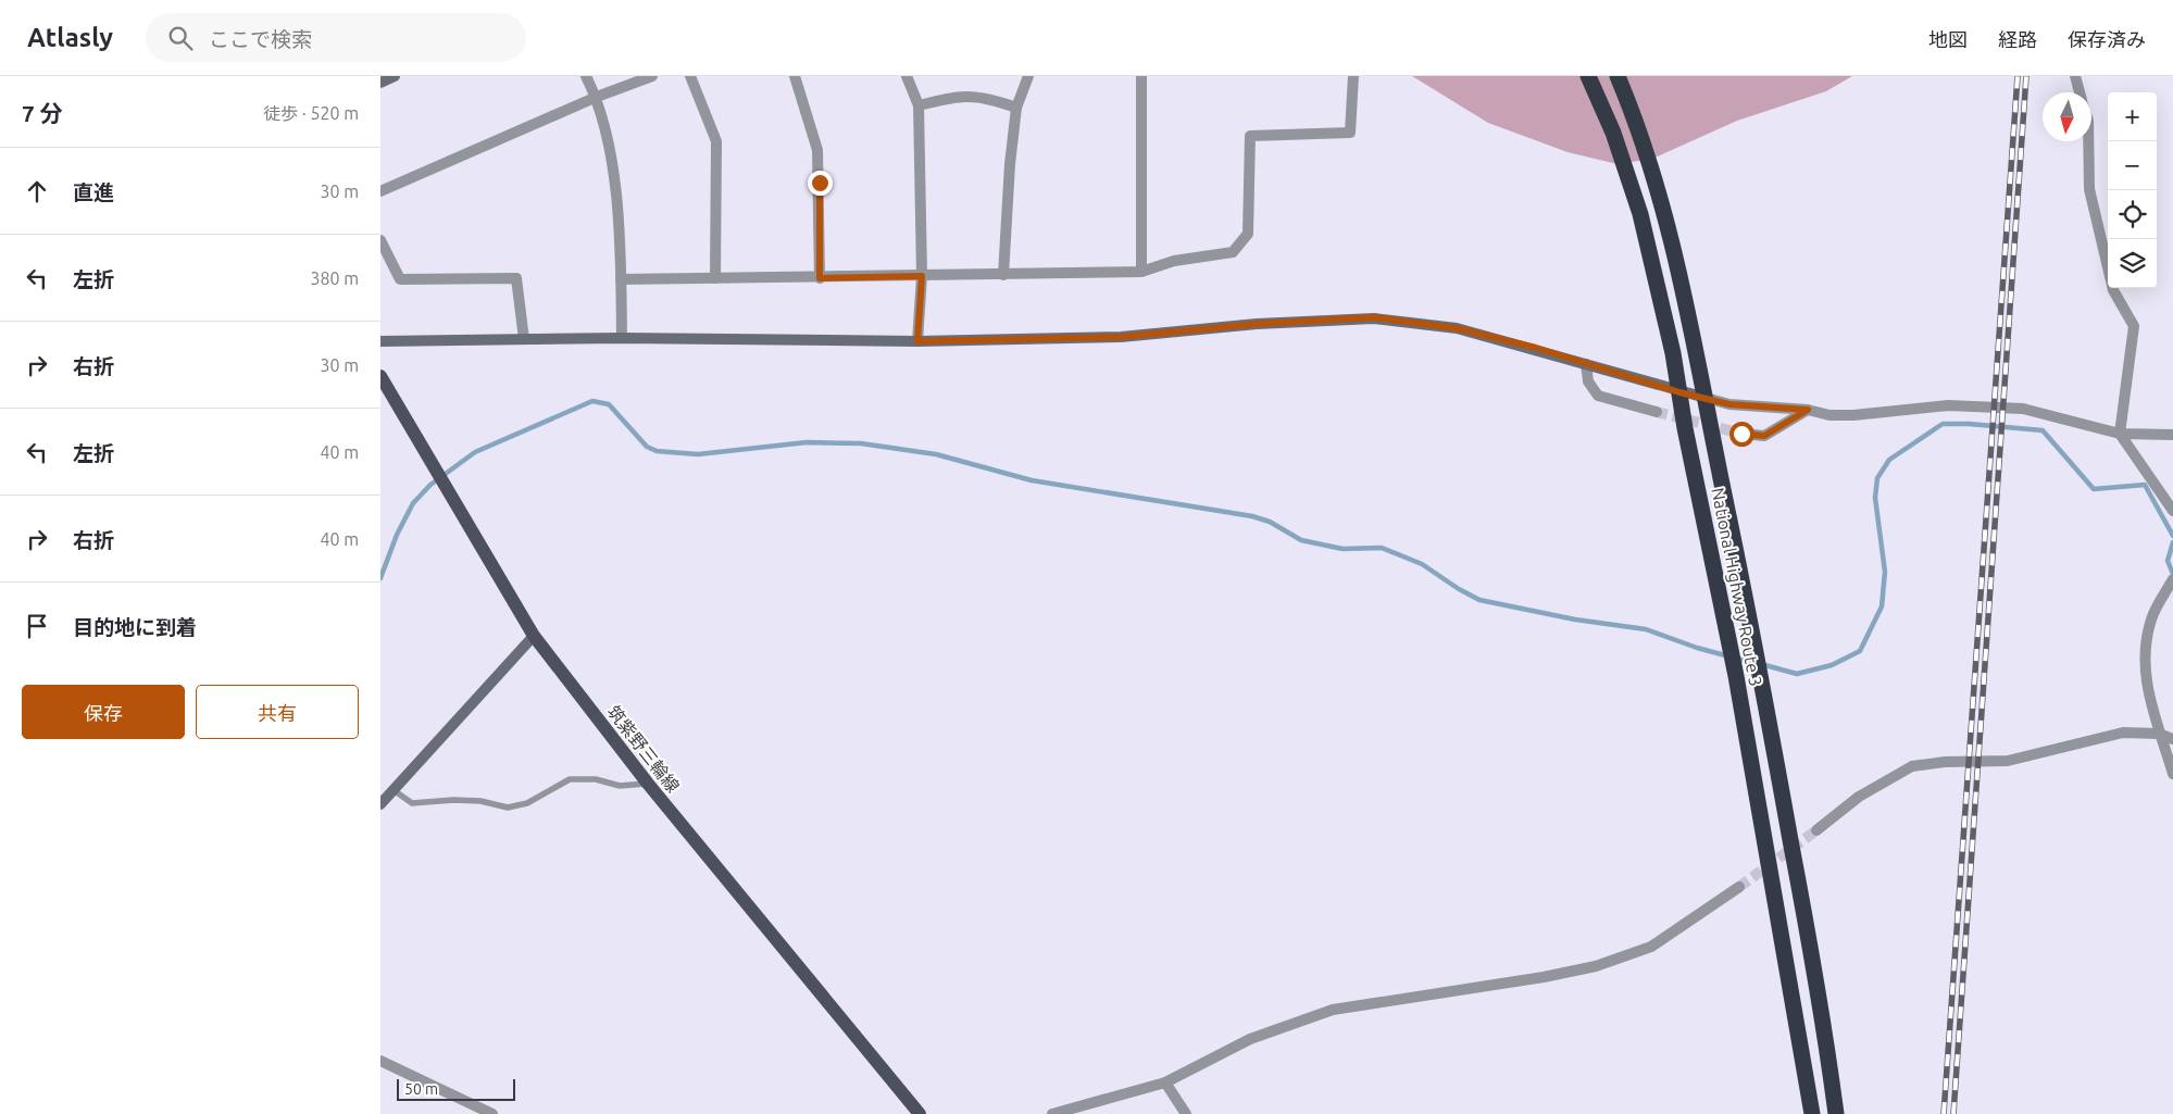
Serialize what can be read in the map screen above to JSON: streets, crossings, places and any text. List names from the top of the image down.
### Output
{
  "streets": {
    "highway": ["National Highway Route 3"],
    "main road": ["筑紫野三輪線"]
  },
  "scale_bar": "50 m",
  "north": "bottom",
  "page": {
    "header": "Atlasly",
    "search": "ここで検索",
    "nav": ["地図", "経路", "保存済み"],
    "heading": ["7 分", "徒歩 · 520 m"],
    "map_buttons": ["+", "−"],
    "list": [
      ["直進", "30 m"],
      ["左折", "380 m"],
      ["右折", "30 m"],
      ["左折", "40 m"],
      ["右折", "40 m"],
      "目的地に到着"
    ],
    "buttons": ["保存", "共有"],
    "scale": "50 m"
  }
}
